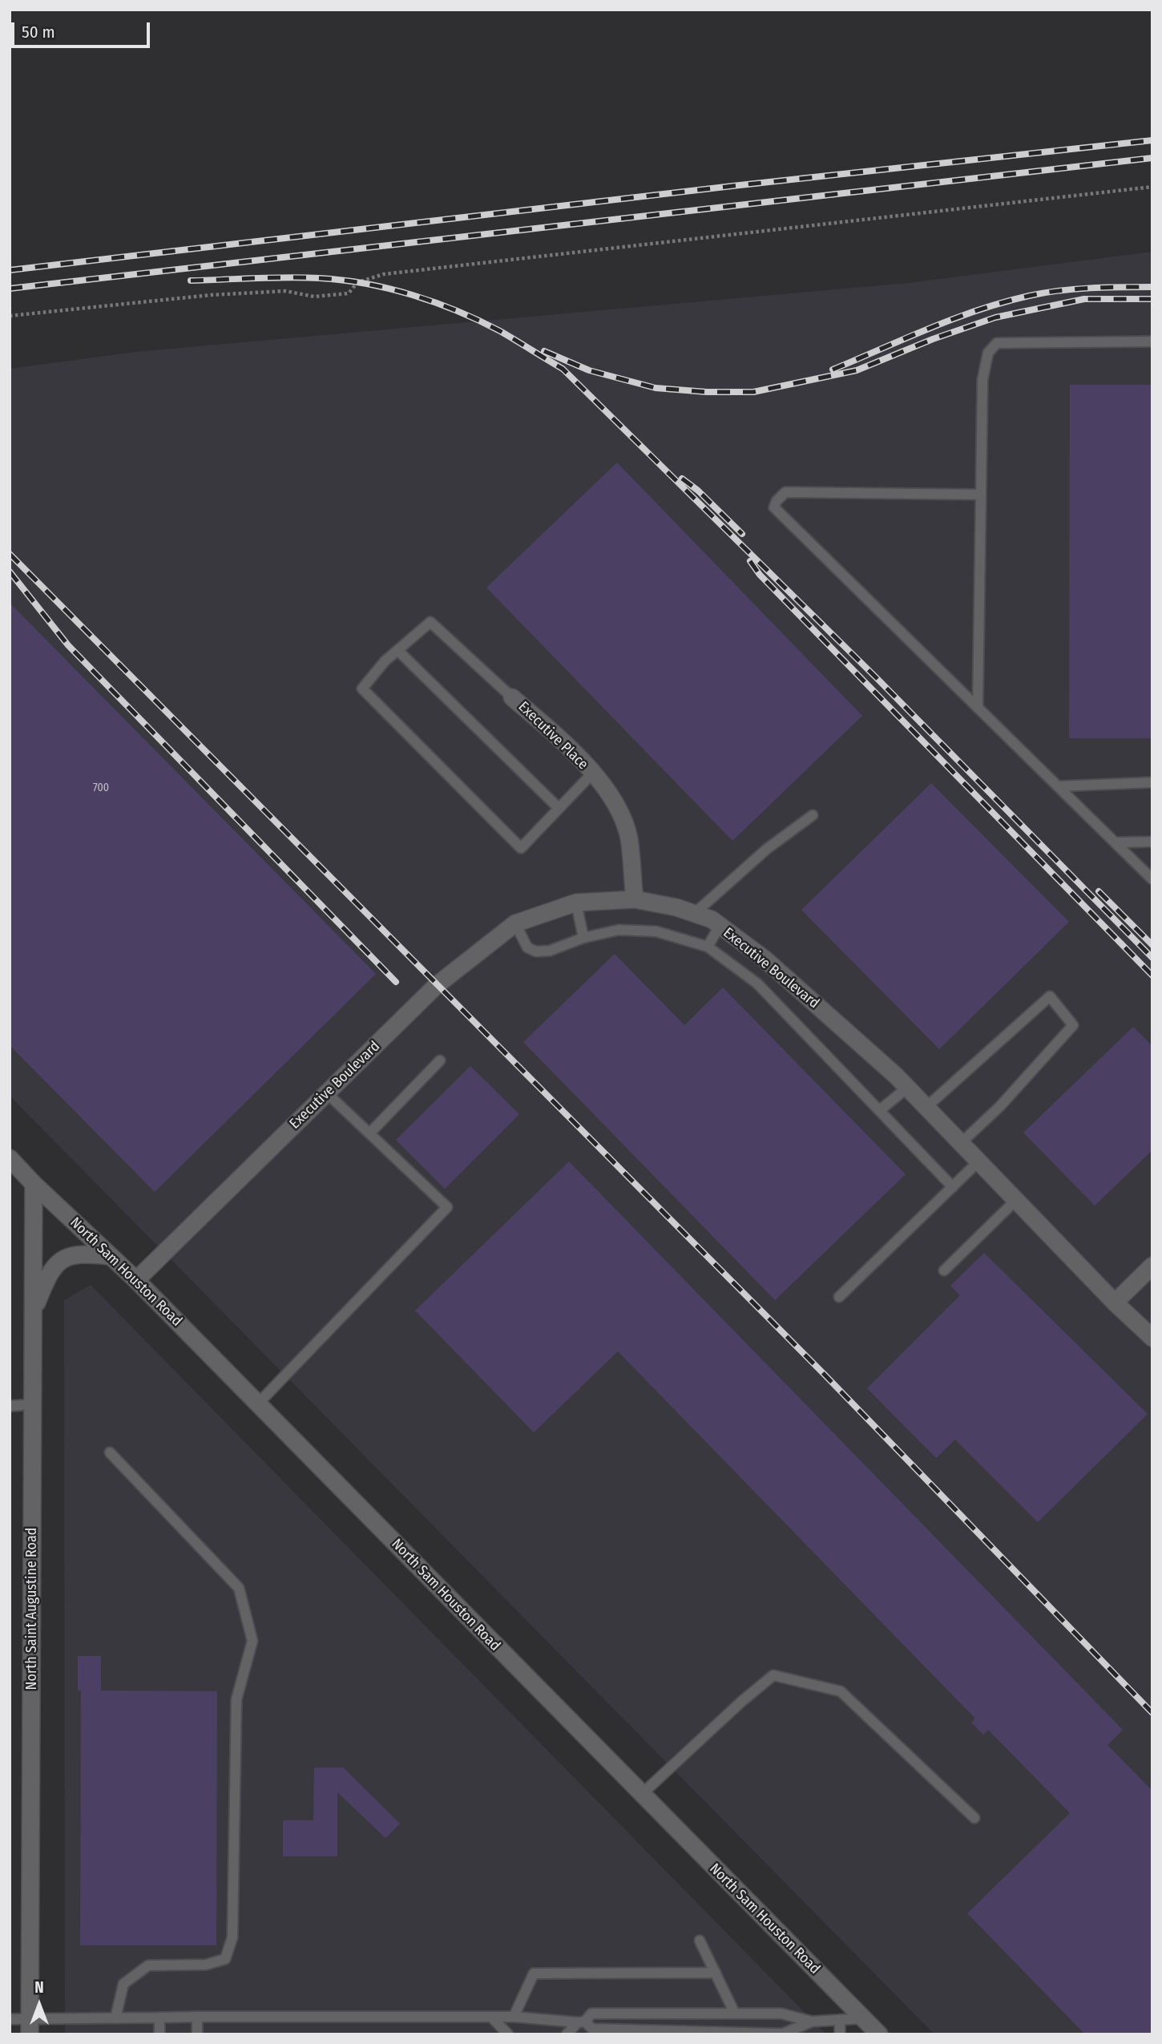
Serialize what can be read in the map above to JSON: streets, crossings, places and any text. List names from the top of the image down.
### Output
{
  "streets": {
    "street": [
      "Executive Place",
      "Executive Boulevard",
      "North Sam Houston Road",
      "North Saint Augustine Road"
    ]
  },
  "crossings": [
    ["Executive Place", "Executive Boulevard"],
    ["Executive Boulevard", "North Sam Houston Road"],
    ["North Sam Houston Road", "North Saint Augustine Road"]
  ],
  "house_numbers": ["700"],
  "scale_bar": "50 m",
  "north": "top"
}
